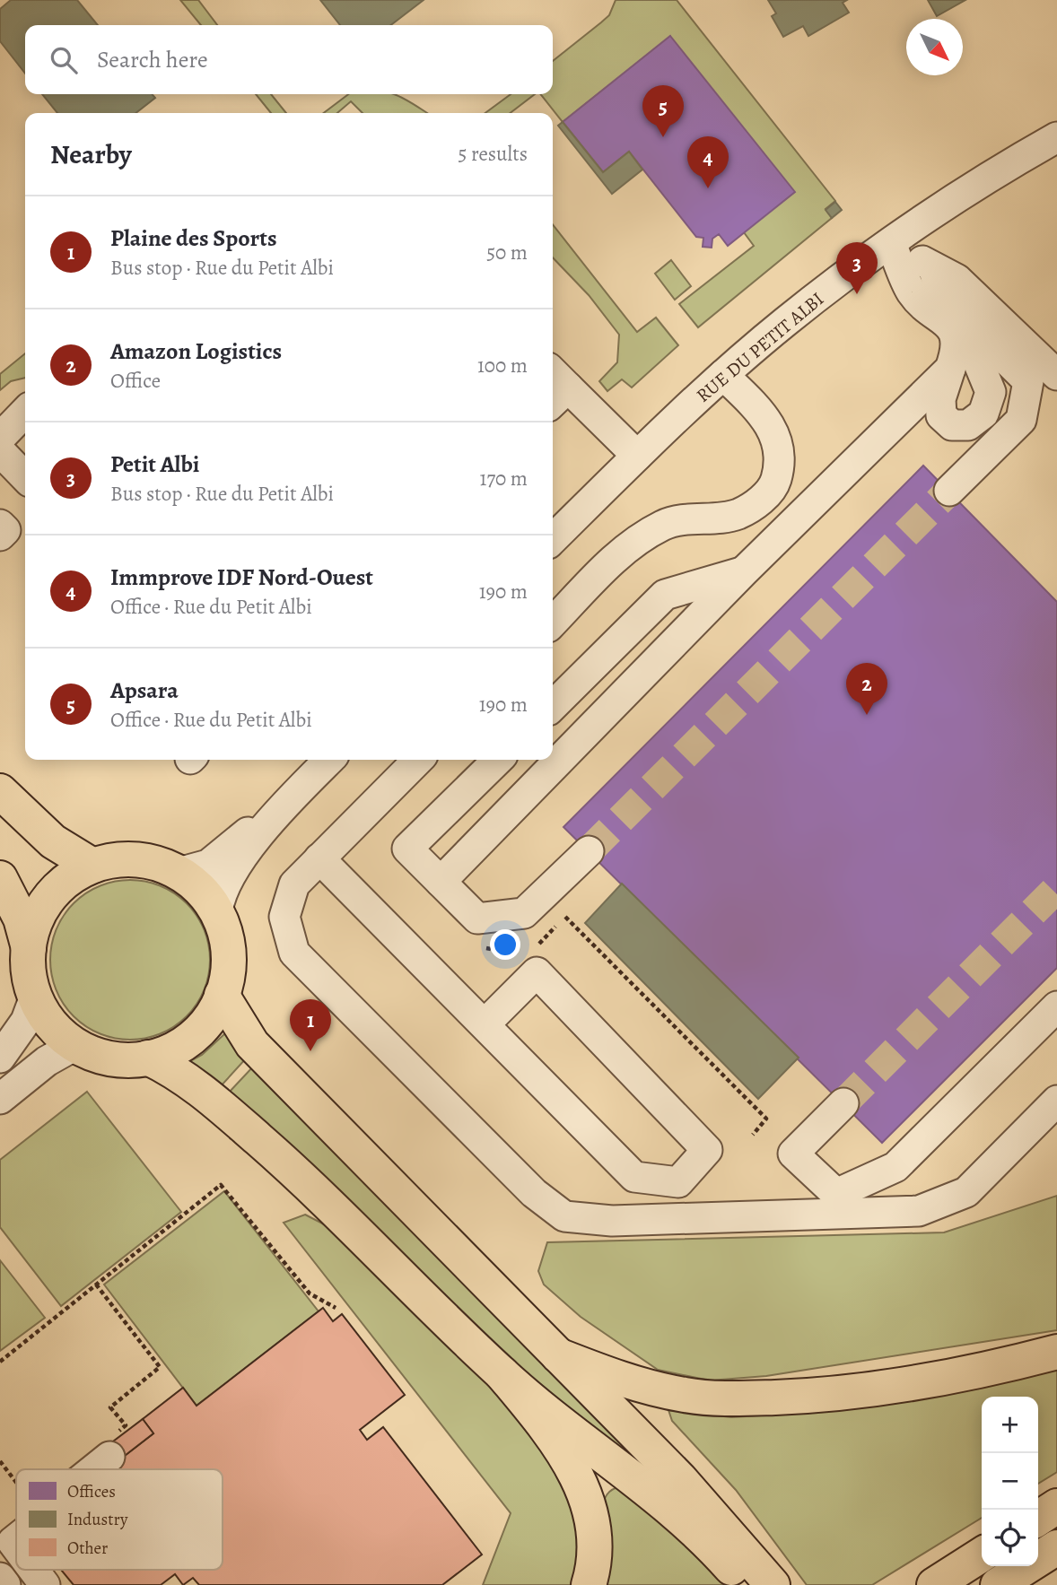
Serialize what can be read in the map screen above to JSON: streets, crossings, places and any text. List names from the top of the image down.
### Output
{
  "streets": {
    "street": ["RUE DU PETIT ALBI"]
  },
  "legend": ["Offices", "Industry", "Other"],
  "north": "bottom right",
  "page": {
    "search": "Search here",
    "pins": [
      "5",
      "4",
      "3",
      "2",
      "1"
    ],
    "heading": ["Nearby", "5 results"],
    "list": [
      {
        "mark": "1",
        "name": "Plaine des Sports",
        "note": "Bus stop · Rue du Petit Albi",
        "value": "50 m"
      },
      {
        "mark": "2",
        "name": "Amazon Logistics",
        "note": "Office",
        "value": "100 m"
      },
      {
        "mark": "3",
        "name": "Petit Albi",
        "note": "Bus stop · Rue du Petit Albi",
        "value": "170 m"
      },
      {
        "mark": "4",
        "name": "Immprove IDF Nord-Ouest",
        "note": "Office · Rue du Petit Albi",
        "value": "190 m"
      },
      {
        "mark": "5",
        "name": "Apsara",
        "note": "Office · Rue du Petit Albi",
        "value": "190 m"
      }
    ],
    "map_buttons": ["+", "−"]
  }
}
